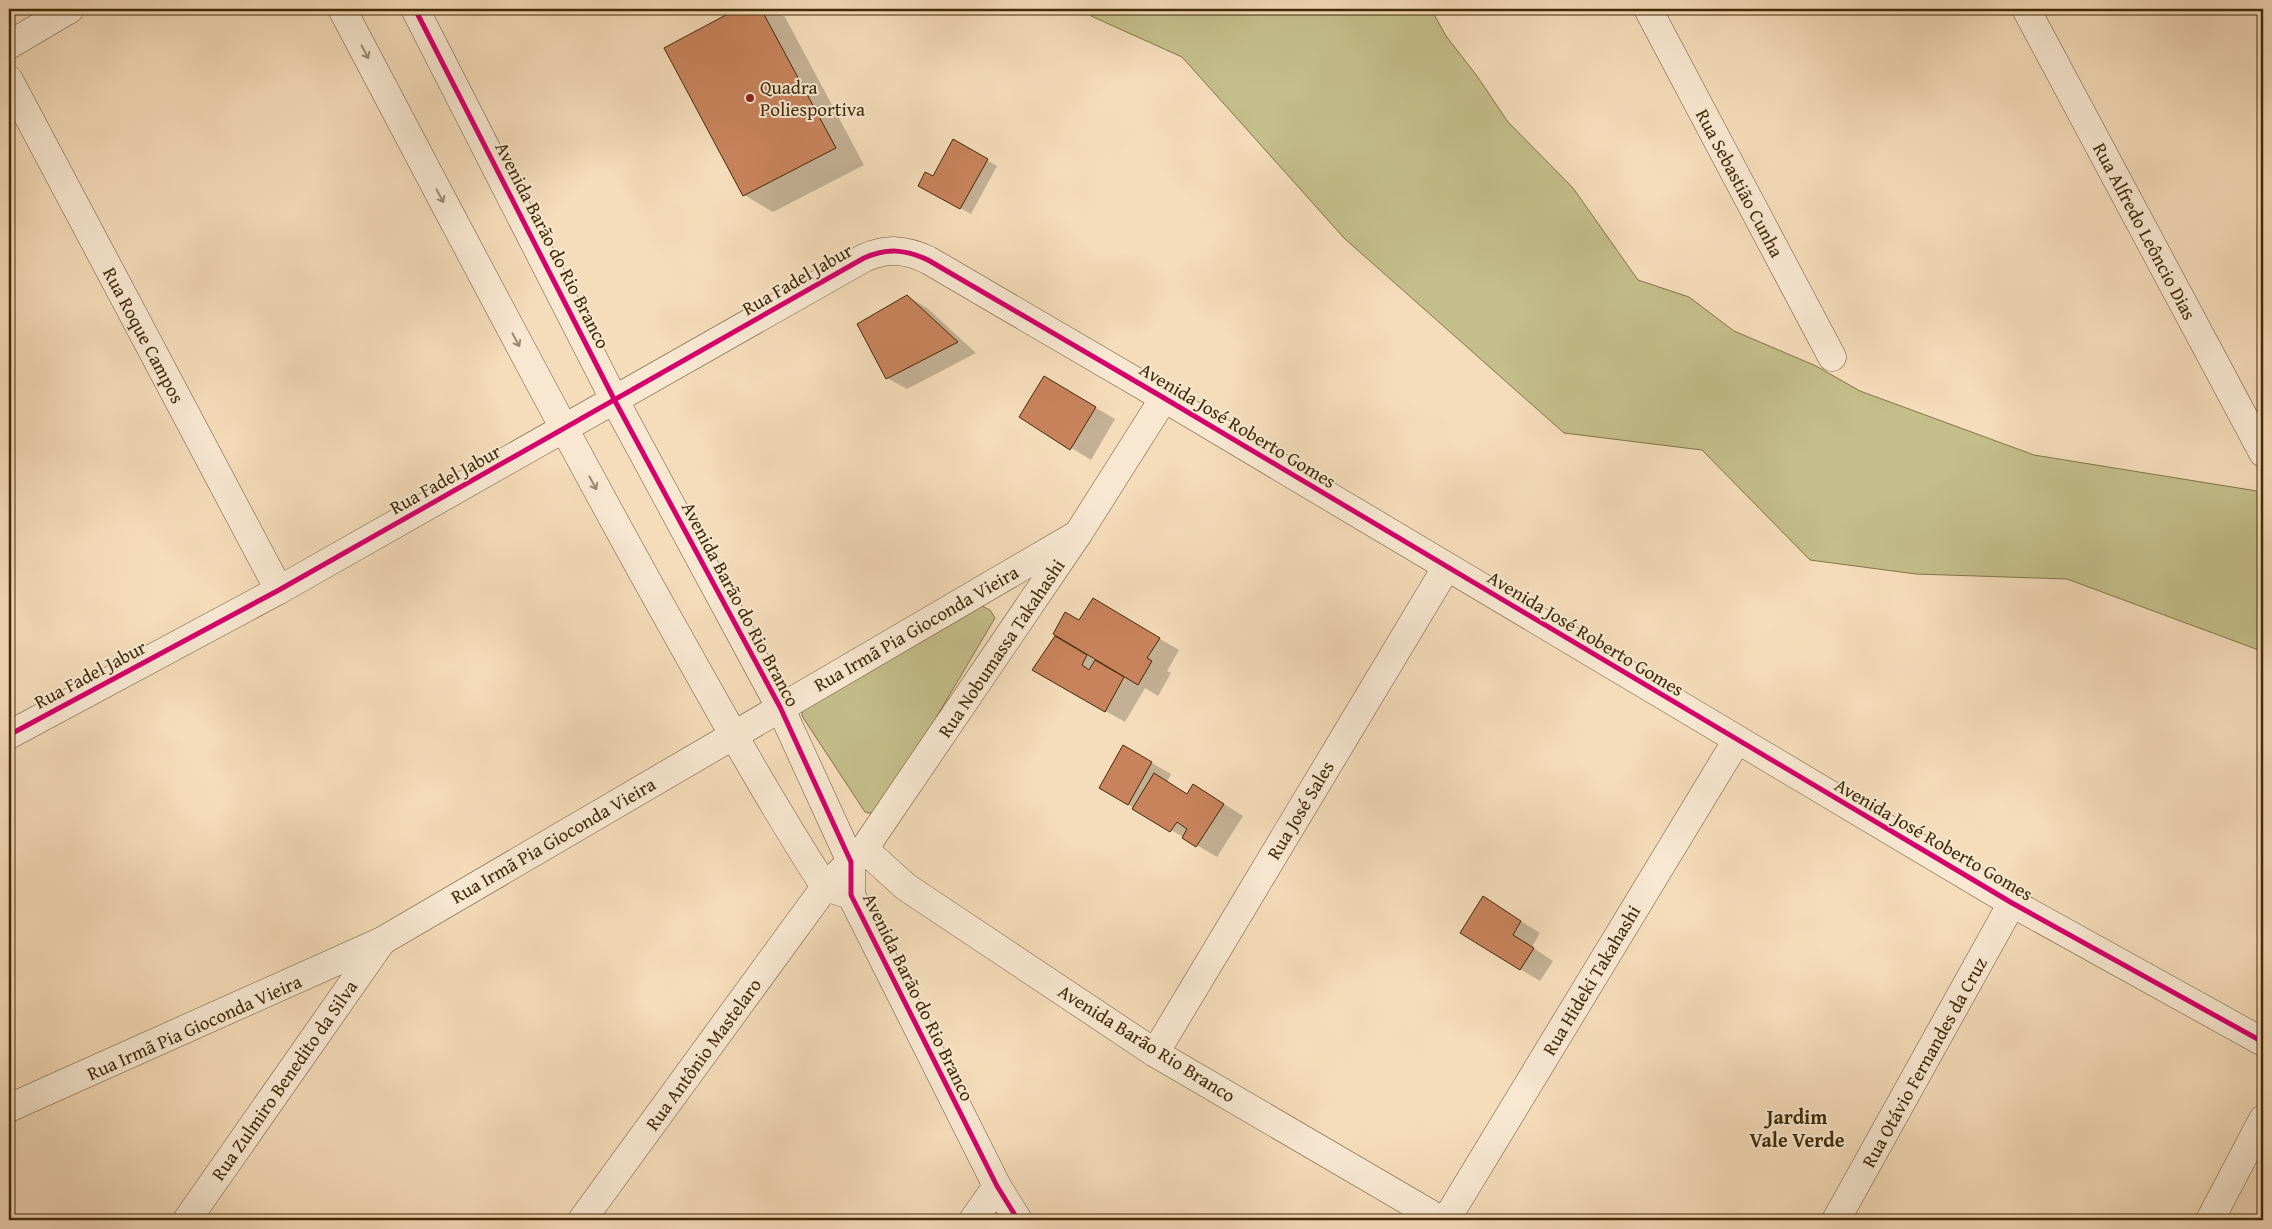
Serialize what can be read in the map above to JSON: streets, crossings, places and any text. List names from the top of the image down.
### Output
{
  "streets": {
    "street": [
      "Rua Sebastião Cunha",
      "Rua Alfredo Leôncio Dias",
      "Avenida Barão do Rio Branco",
      "Rua Fadel Jabur",
      "Rua Roque Campos",
      "Avenida José Roberto Gomes",
      "Rua Irmã Pia Gioconda Vieira",
      "Rua Nobumassa Takahashi",
      "Rua José Sales",
      "Rua Hideki Takahashi",
      "Avenida Barão Rio Branco",
      "Rua Antônio Mastelaro",
      "Rua Otávio Fernandes da Cruz",
      "Rua Zulmiro Benedito da Silva"
    ]
  },
  "crossings": [
    ["Avenida Barão do Rio Branco", "Rua Fadel Jabur"],
    ["Avenida Barão do Rio Branco", "Rua Irmã Pia Gioconda Vieira"],
    ["Avenida Barão do Rio Branco", "Rua Nobumassa Takahashi"],
    ["Avenida Barão do Rio Branco", "Avenida Barão Rio Branco"],
    ["Avenida Barão do Rio Branco", "Rua Antônio Mastelaro"],
    ["Rua Fadel Jabur", "Rua Roque Campos"],
    ["Rua Fadel Jabur", "Avenida José Roberto Gomes"],
    ["Avenida José Roberto Gomes", "Rua Nobumassa Takahashi"],
    ["Avenida José Roberto Gomes", "Rua José Sales"],
    ["Avenida José Roberto Gomes", "Rua Hideki Takahashi"],
    ["Avenida José Roberto Gomes", "Rua Otávio Fernandes da Cruz"],
    ["Rua Irmã Pia Gioconda Vieira", "Rua Nobumassa Takahashi"],
    ["Rua Irmã Pia Gioconda Vieira", "Rua Zulmiro Benedito da Silva"],
    ["Rua Nobumassa Takahashi", "Avenida Barão Rio Branco"],
    ["Rua Nobumassa Takahashi", "Rua Antônio Mastelaro"],
    ["Rua José Sales", "Avenida Barão Rio Branco"]
  ],
  "districts": ["Jardim Vale Verde"],
  "places": ["Quadra Poliesportiva"]
}
